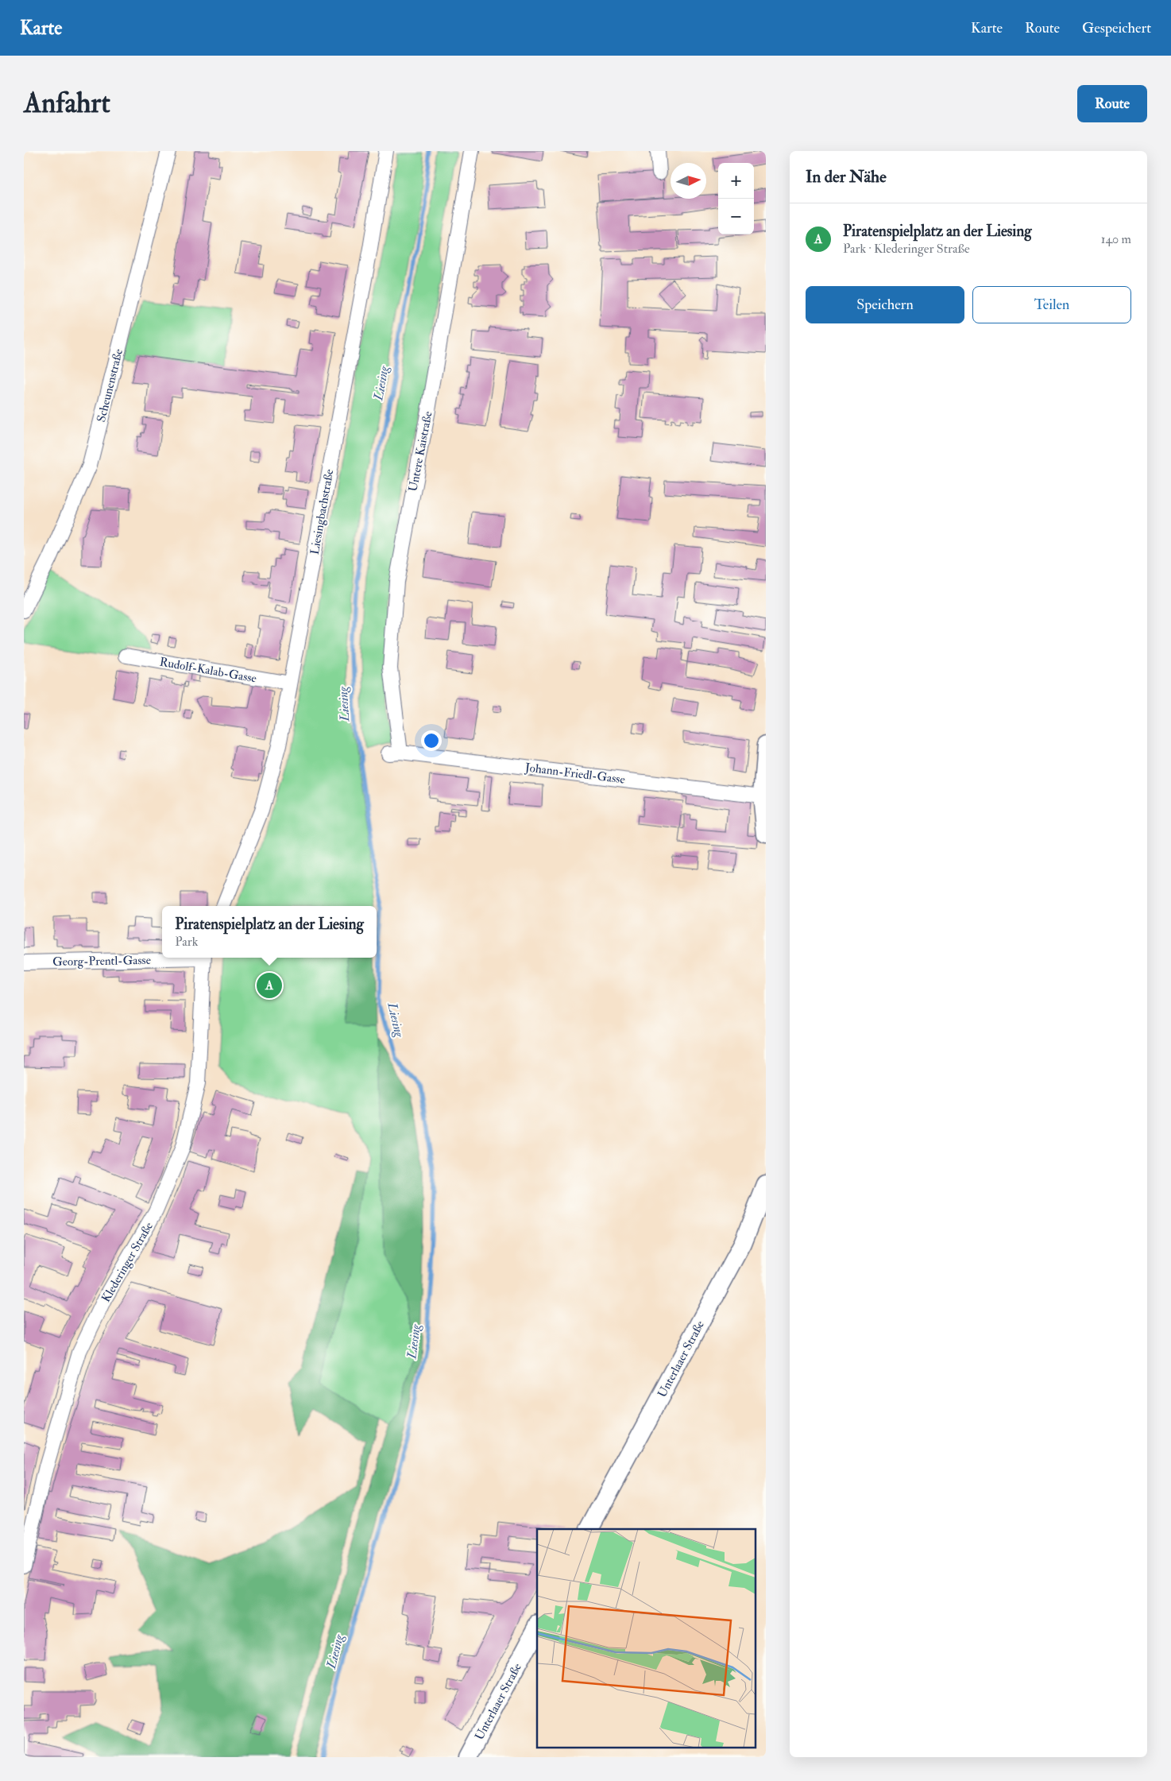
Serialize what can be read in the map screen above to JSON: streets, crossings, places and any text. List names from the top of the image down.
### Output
{
  "streets": {
    "main road": ["Unterlaaer Straße"],
    "street": [
      "Scheunenstraße",
      "Untere Kaistraße",
      "Liesingbachstraße",
      "Rudolf-Kalab-Gasse",
      "Johann-Friedl-Gasse",
      "Georg-Prentl-Gasse",
      "Klederinger Straße"
    ]
  },
  "crossings": [
    ["Untere Kaistraße", "Johann-Friedl-Gasse"],
    ["Liesingbachstraße", "Rudolf-Kalab-Gasse"]
  ],
  "water": ["Liesing"],
  "north": "right",
  "page": {
    "header": "Karte",
    "nav": ["Karte", "Route", "Gespeichert"],
    "buttons": [
      "Route",
      ["Speichern", "Teilen"]
    ],
    "title": "Anfahrt",
    "heading": "In der Nähe",
    "map_buttons": ["+", "−"],
    "list": [
      {
        "mark": "A",
        "name": "Piratenspielplatz an der Liesing",
        "note": "Park · Klederinger Straße",
        "value": "140 m"
      }
    ],
    "popup": ["Piratenspielplatz an der Liesing", "Park"],
    "pins": "A"
  }
}
